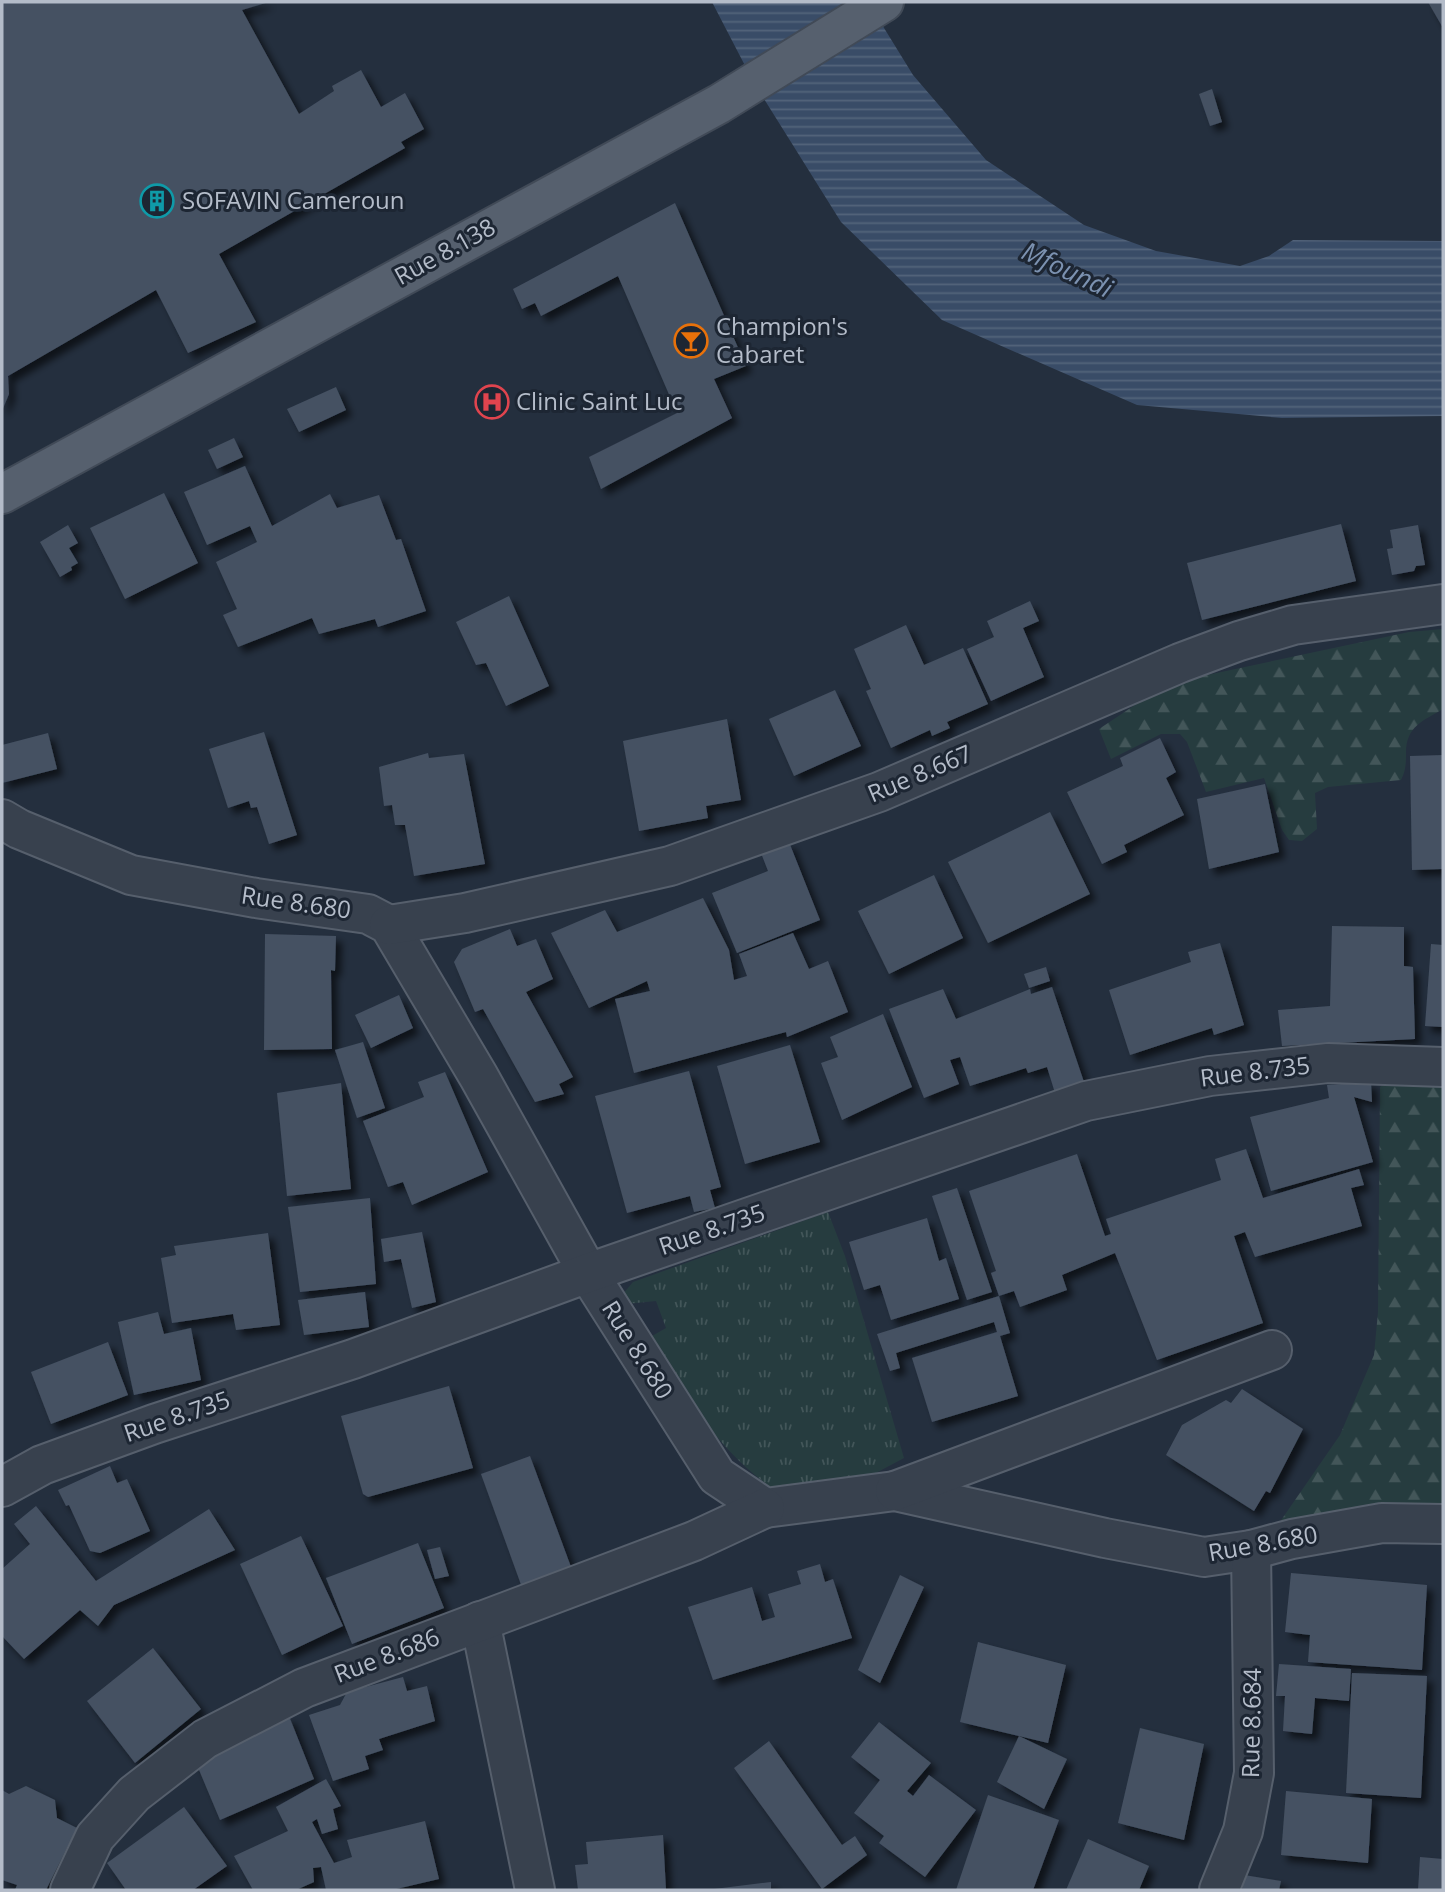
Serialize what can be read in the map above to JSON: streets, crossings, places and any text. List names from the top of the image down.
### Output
{
  "streets": {
    "main road": ["Rue 8.138"],
    "street": [
      "Rue 8.667",
      "Rue 8.680",
      "Rue 8.735",
      "Rue 8.686",
      "Rue 8.684"
    ]
  },
  "crossings": [
    ["Rue 8.667", "Rue 8.680"],
    ["Rue 8.680", "Rue 8.735"],
    ["Rue 8.680", "Rue 8.686"],
    ["Rue 8.680", "Rue 8.684"]
  ],
  "water": ["Mfoundi"],
  "places": {
    "building": ["SOFAVIN Cameroun"],
    "bar": ["Champion's Cabaret"],
    "hospital": ["Clinic Saint Luc"]
  }
}
